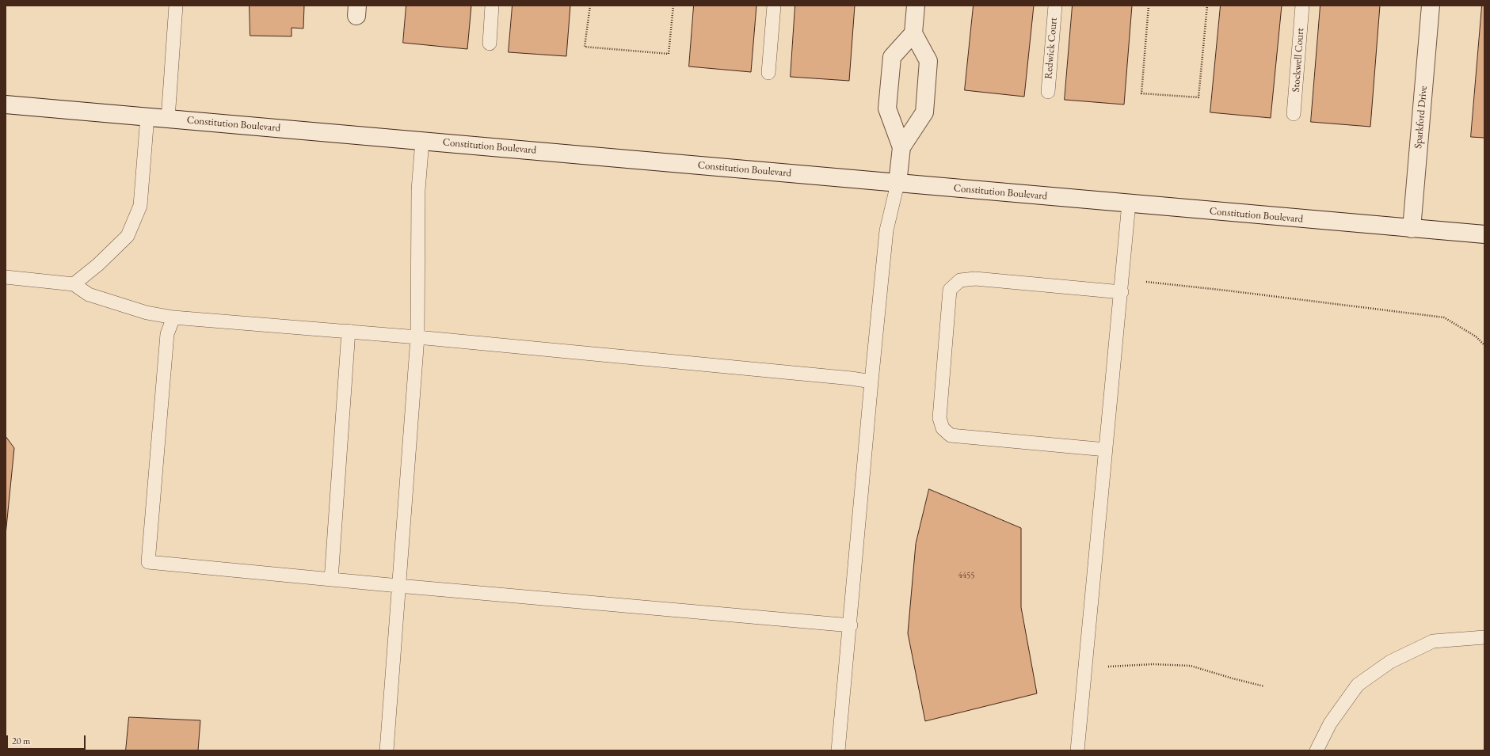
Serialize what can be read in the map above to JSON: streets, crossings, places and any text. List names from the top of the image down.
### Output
{
  "streets": {
    "main road": ["Sparkford Drive", "Constitution Boulevard"],
    "lane": ["Redwick Court", "Stockwell Court"]
  },
  "crossings": [
    ["Sparkford Drive", "Constitution Boulevard"]
  ],
  "house_numbers": ["4455"],
  "scale_bar": "20 m"
}
